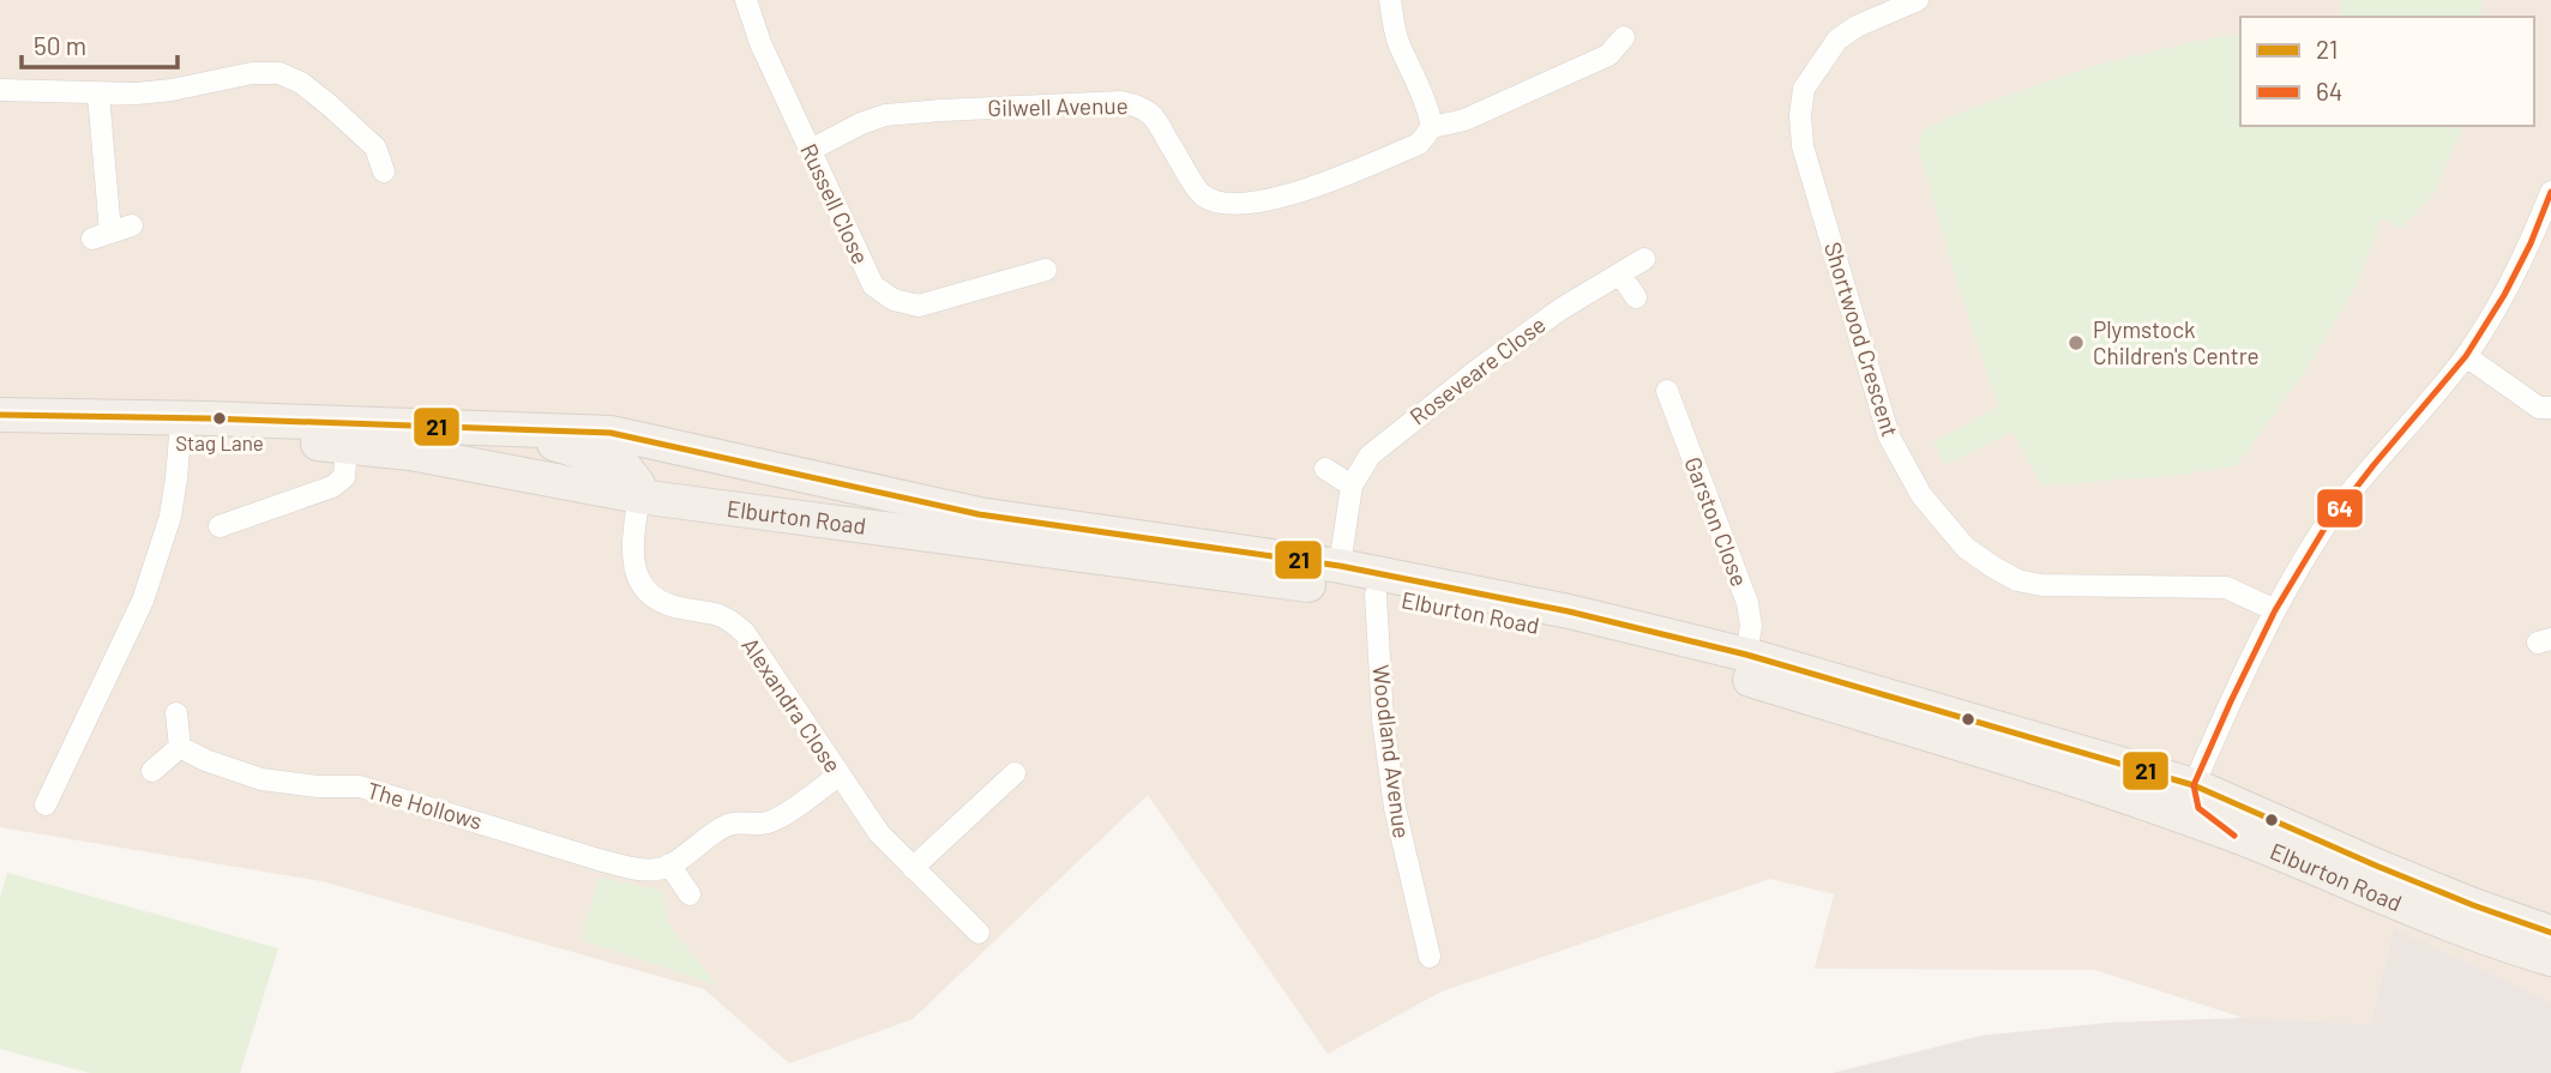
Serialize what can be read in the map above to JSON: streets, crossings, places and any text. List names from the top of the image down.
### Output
{
  "streets": {
    "main road": ["Elburton Road"],
    "street": [
      "Gilwell Avenue",
      "Russell Close",
      "Shortwood Crescent",
      "Roseveare Close",
      "Garston Close",
      "Alexandra Close",
      "Woodland Avenue",
      "The Hollows"
    ]
  },
  "crossings": [
    ["Gilwell Avenue", "Russell Close"],
    ["Roseveare Close", "Elburton Road"],
    ["Elburton Road", "Garston Close"],
    ["Elburton Road", "Alexandra Close"],
    ["Elburton Road", "Woodland Avenue"]
  ],
  "places": ["Plymstock Children's Centre", "Stag Lane"],
  "lines": ["transit line 64", "transit line 21"],
  "legend": ["21", "64"],
  "scale_bar": "50 m"
}
